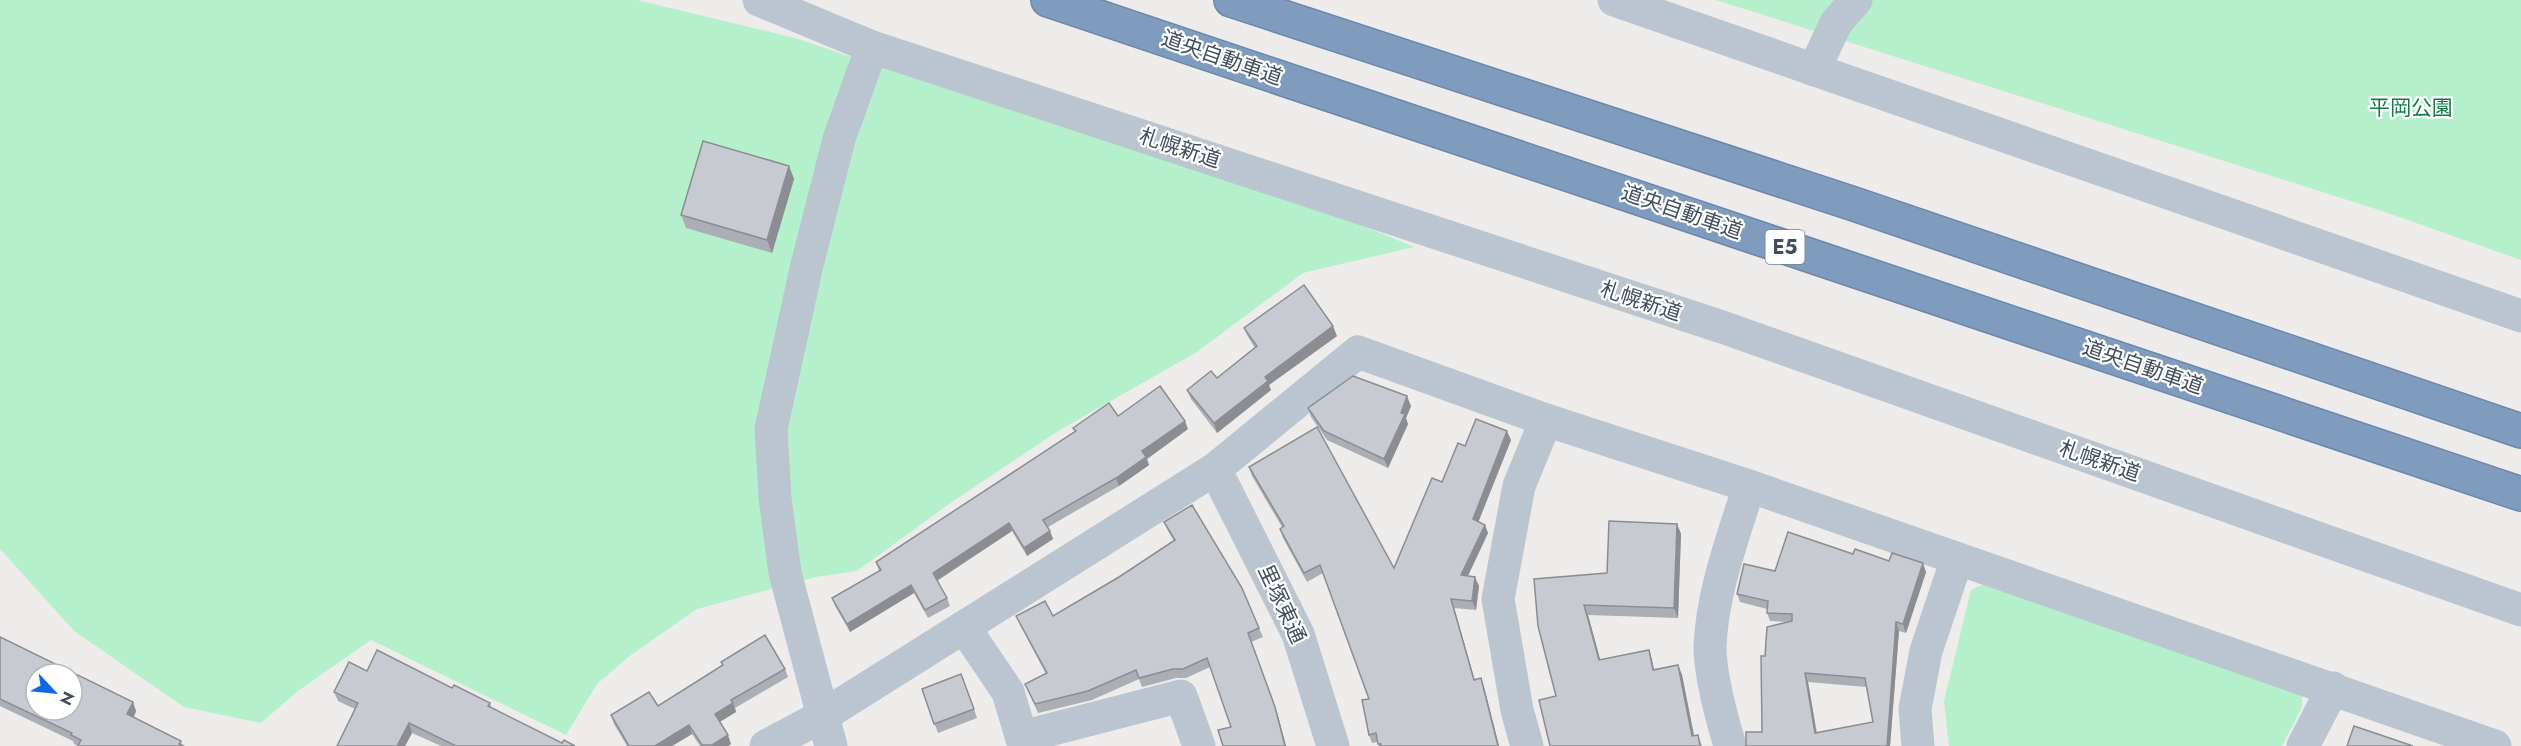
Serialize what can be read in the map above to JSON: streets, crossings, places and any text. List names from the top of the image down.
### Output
{
  "streets": {
    "highway": ["道央自動車道", "E5"],
    "street": ["札幌新道", "里塚東通"]
  },
  "parks": ["平岡公園"],
  "north": "bottom right"
}
